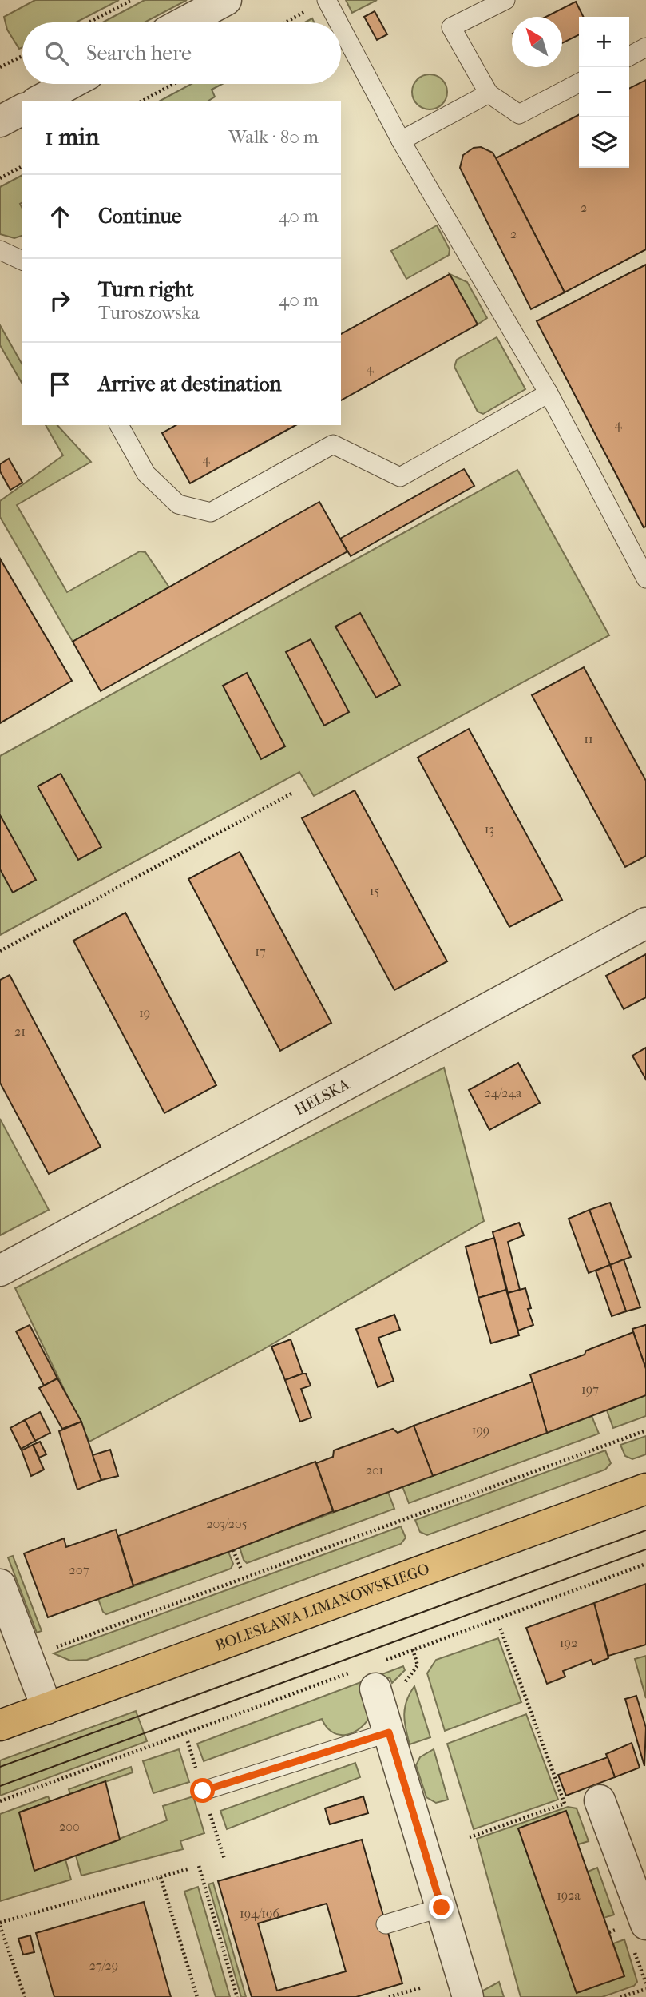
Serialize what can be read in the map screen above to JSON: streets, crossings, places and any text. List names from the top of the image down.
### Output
{
  "streets": {
    "main road": ["BOLESŁAWA LIMANOWSKIEGO"],
    "street": ["HELSKA"]
  },
  "house_numbers": [
    "2",
    "2",
    "4",
    "4",
    "4",
    "11",
    "13",
    "15",
    "17",
    "19",
    "21",
    "24/24a",
    "197",
    "199",
    "201",
    "203/205",
    "207",
    "192",
    "200",
    "192a",
    "194/196",
    "27/29"
  ],
  "north": "top left",
  "page": {
    "map_buttons": ["+", "−"],
    "search": "Search here",
    "heading": ["1 min", "Walk · 80 m"],
    "list": [
      ["Continue", "40 m"],
      ["Turn right", "Turoszowska", "40 m"],
      "Arrive at destination"
    ]
  }
}
